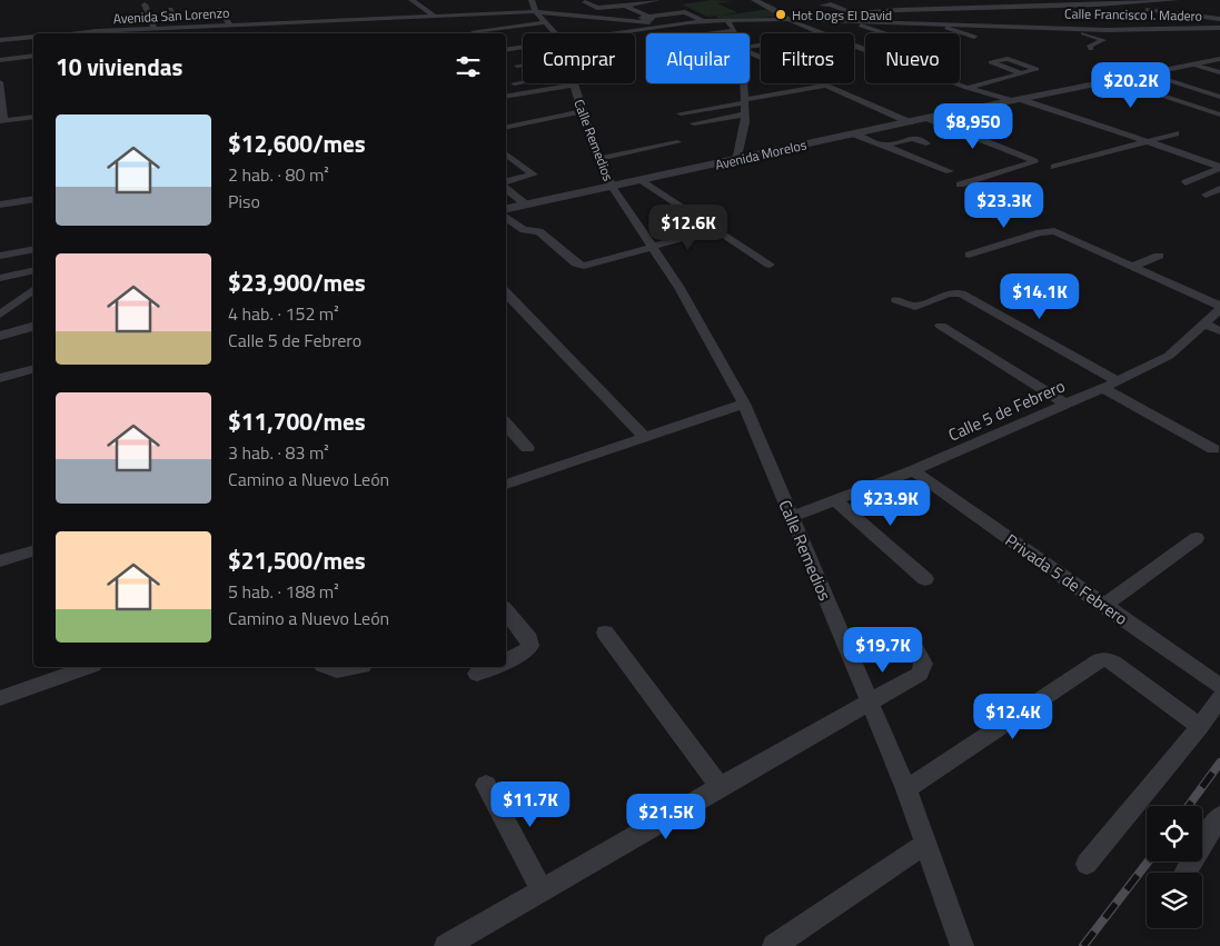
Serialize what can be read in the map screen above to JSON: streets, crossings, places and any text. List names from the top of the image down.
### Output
{
  "streets": {
    "street": [
      "Calle Francisco I. Madero",
      "Avenida San Lorenzo",
      "Calle Remedios",
      "Avenida Morelos",
      "Calle 5 de Febrero",
      "Privada 5 de Febrero"
    ]
  },
  "crossings": [
    ["Calle Remedios", "Avenida Morelos"],
    ["Calle Remedios", "Calle 5 de Febrero"],
    ["Calle 5 de Febrero", "Privada 5 de Febrero"]
  ],
  "places": ["Hot Dogs El David"],
  "page": {
    "chip": [
      "Comprar",
      "Alquilar",
      "Filtros",
      "Nuevo"
    ],
    "heading": "10 viviendas",
    "price": [
      "$20.2K",
      "$8,950",
      "$23.3K",
      "$12.6K",
      "$14.1K",
      "$23.9K",
      "$19.7K",
      "$12.4K",
      "$11.7K",
      "$21.5K"
    ],
    "list": [
      {
        "name": "$12,600/mes",
        "note": "2 hab. · 80 m² · Piso"
      },
      {
        "name": "$23,900/mes",
        "note": "4 hab. · 152 m² · Calle 5 de Febrero"
      },
      {
        "name": "$11,700/mes",
        "note": "3 hab. · 83 m² · Camino a Nuevo León"
      },
      {
        "name": "$21,500/mes",
        "note": "5 hab. · 188 m² · Camino a Nuevo León"
      }
    ]
  }
}
